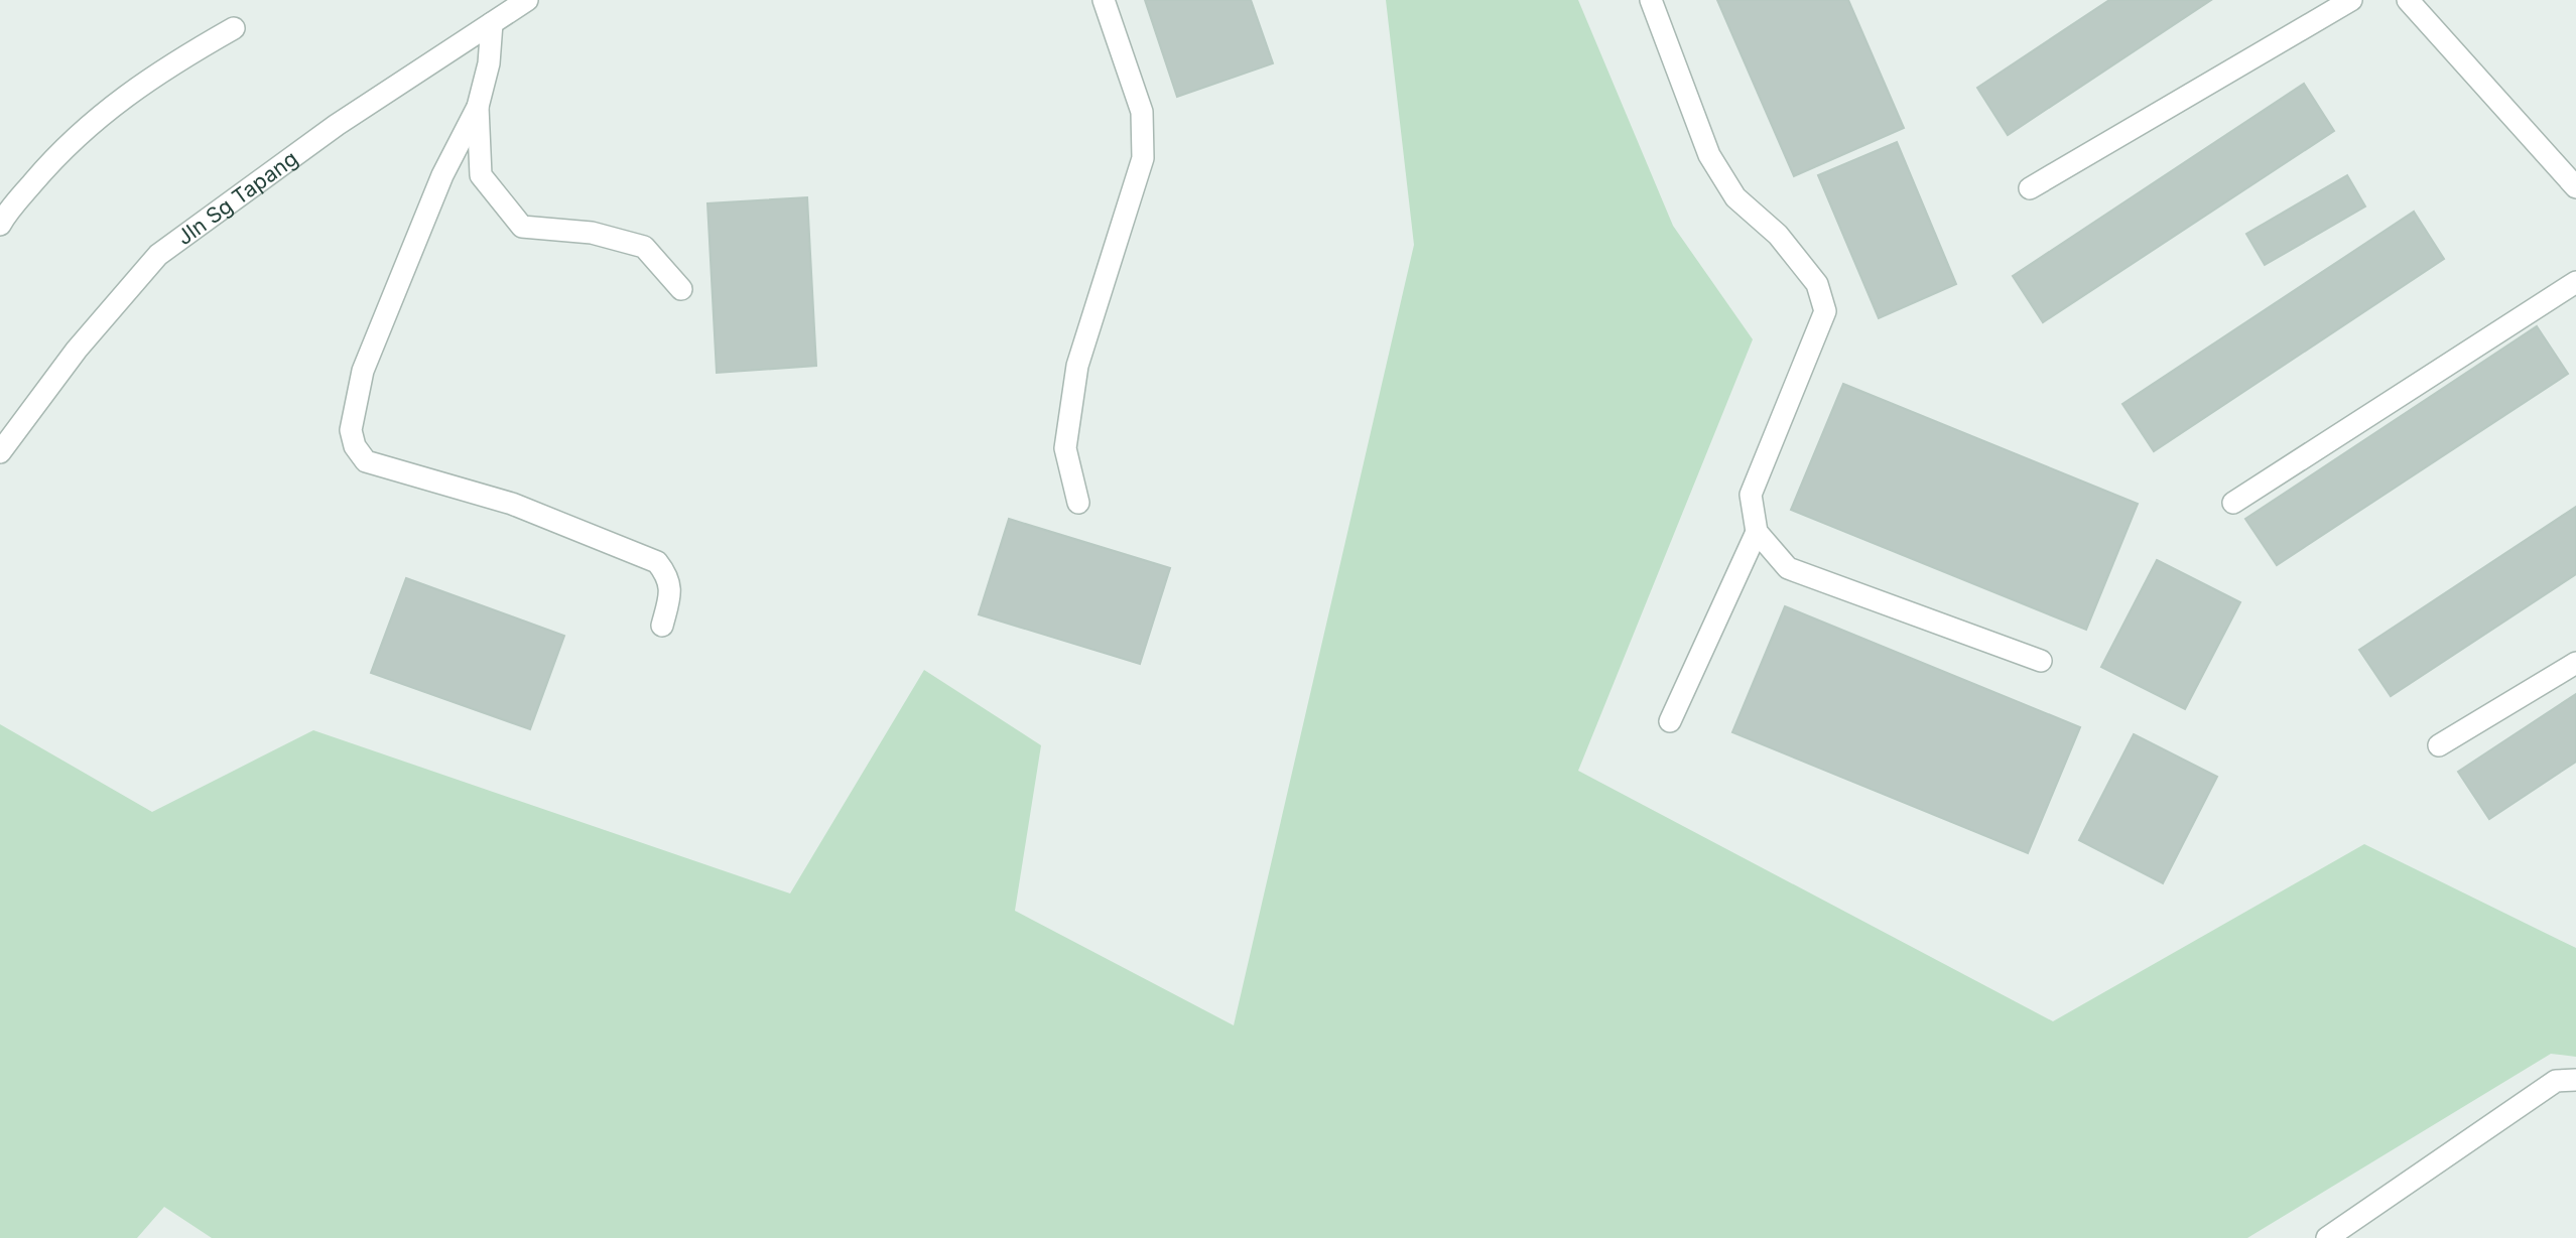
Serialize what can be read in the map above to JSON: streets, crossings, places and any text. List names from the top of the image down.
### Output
{
  "streets": {
    "street": ["Jln Sg Tapang"]
  }
}
